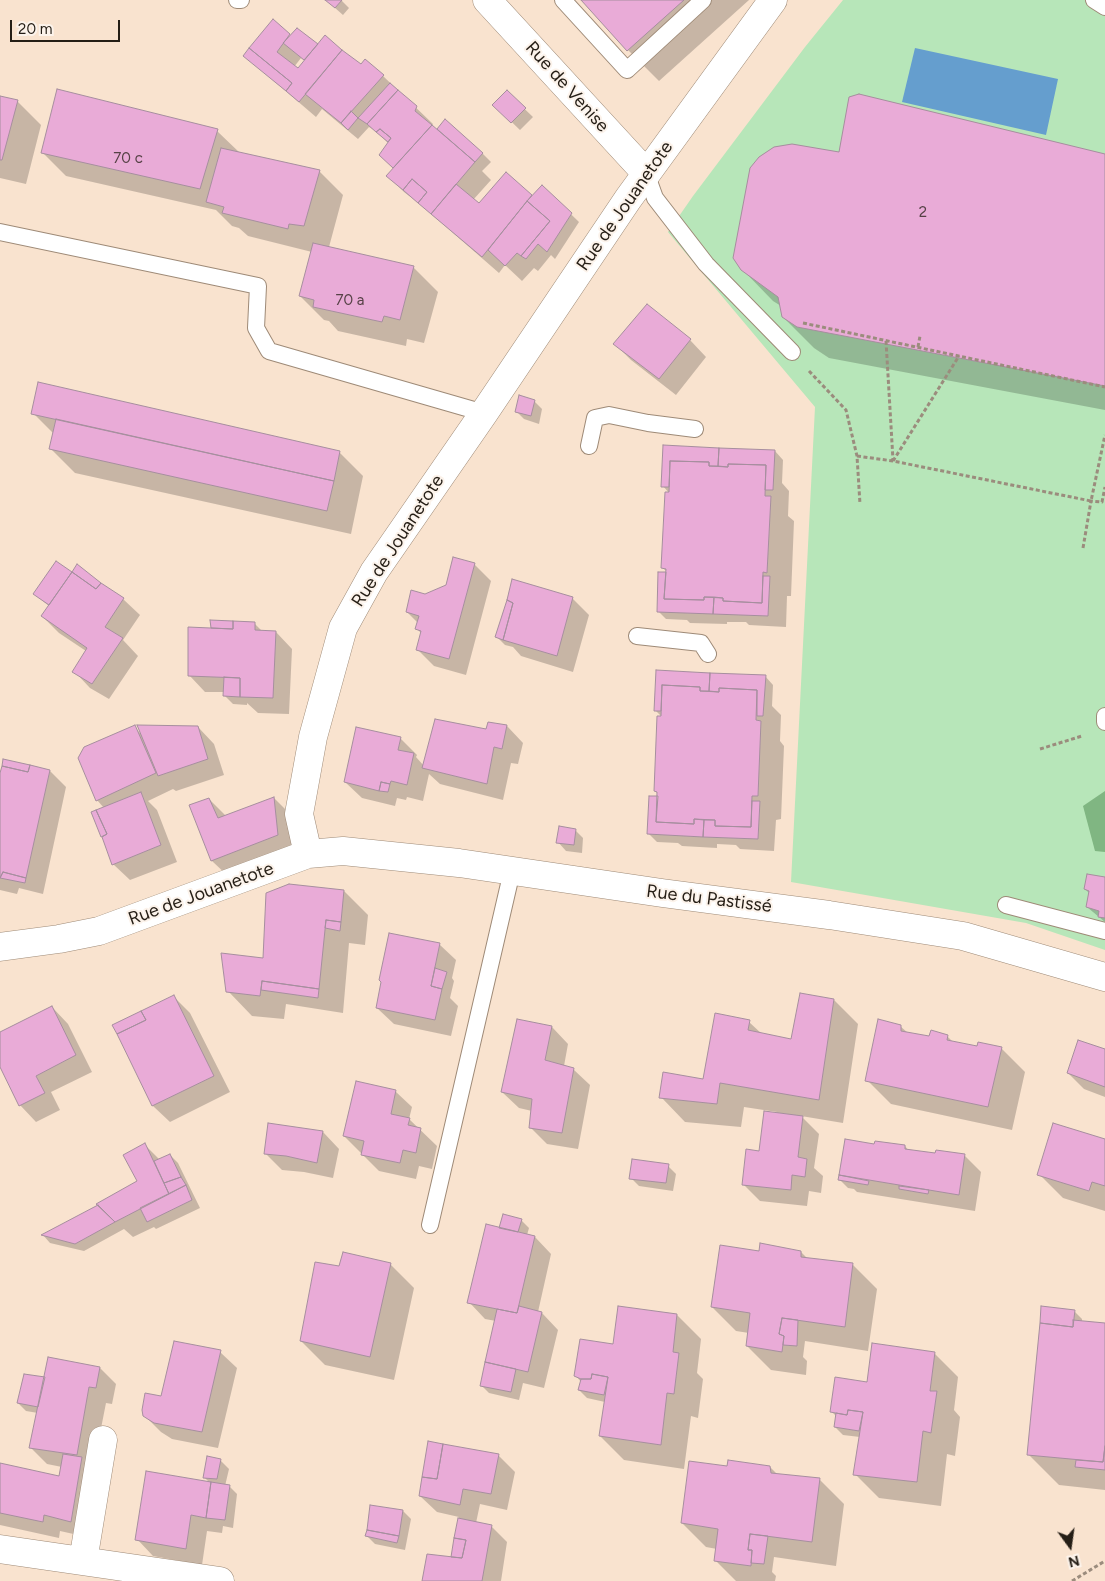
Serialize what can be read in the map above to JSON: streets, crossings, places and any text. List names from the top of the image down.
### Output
{
  "streets": {
    "street": ["Rue de Venise", "Rue de Jouanetote", "Rue du Pastissé"]
  },
  "crossings": [
    ["Rue de Venise", "Rue de Jouanetote"],
    ["Rue de Jouanetote", "Rue du Pastissé"]
  ],
  "house_numbers": ["70 c", "2", "70 a"],
  "scale_bar": "20 m",
  "north": "bottom"
}
